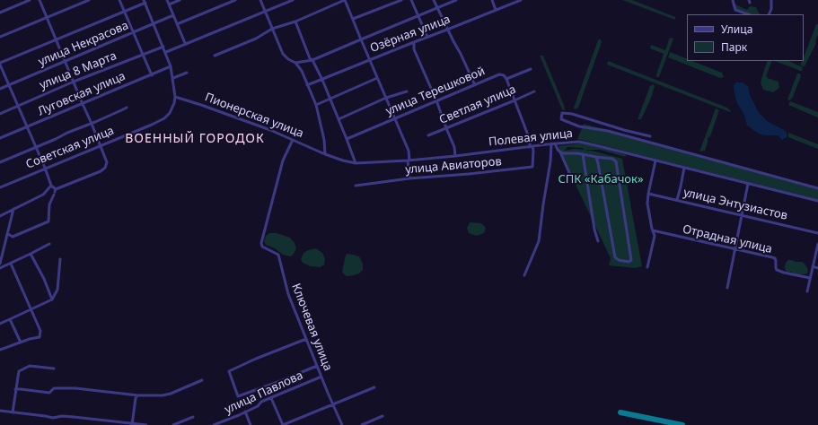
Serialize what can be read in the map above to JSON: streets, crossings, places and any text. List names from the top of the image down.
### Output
{
  "streets": {
    "street": [
      "Озёрная улица",
      "улица Некрасова",
      "улица 8 Марта",
      "улица Терешковой",
      "Луговская улица",
      "Светлая улица",
      "Пионерская улица",
      "Полевая улица",
      "Советская улица",
      "улица Авиаторов",
      "улица Энтузиастов",
      "Отрадная улица",
      "Ключевая улица",
      "улица Павлова"
    ]
  },
  "crossings": [
    ["Пионерская улица", "Полевая улица"],
    ["Пионерская улица", "Советская улица"],
    ["Пионерская улица", "Ключевая улица"],
    ["Полевая улица", "улица Авиаторов"],
    ["Ключевая улица", "улица Павлова"]
  ],
  "districts": ["ВОЕННЫЙ ГОРОДОК"],
  "parks": ["СПК «Кабачок»"],
  "legend": ["Улица", "Парк"]
}
